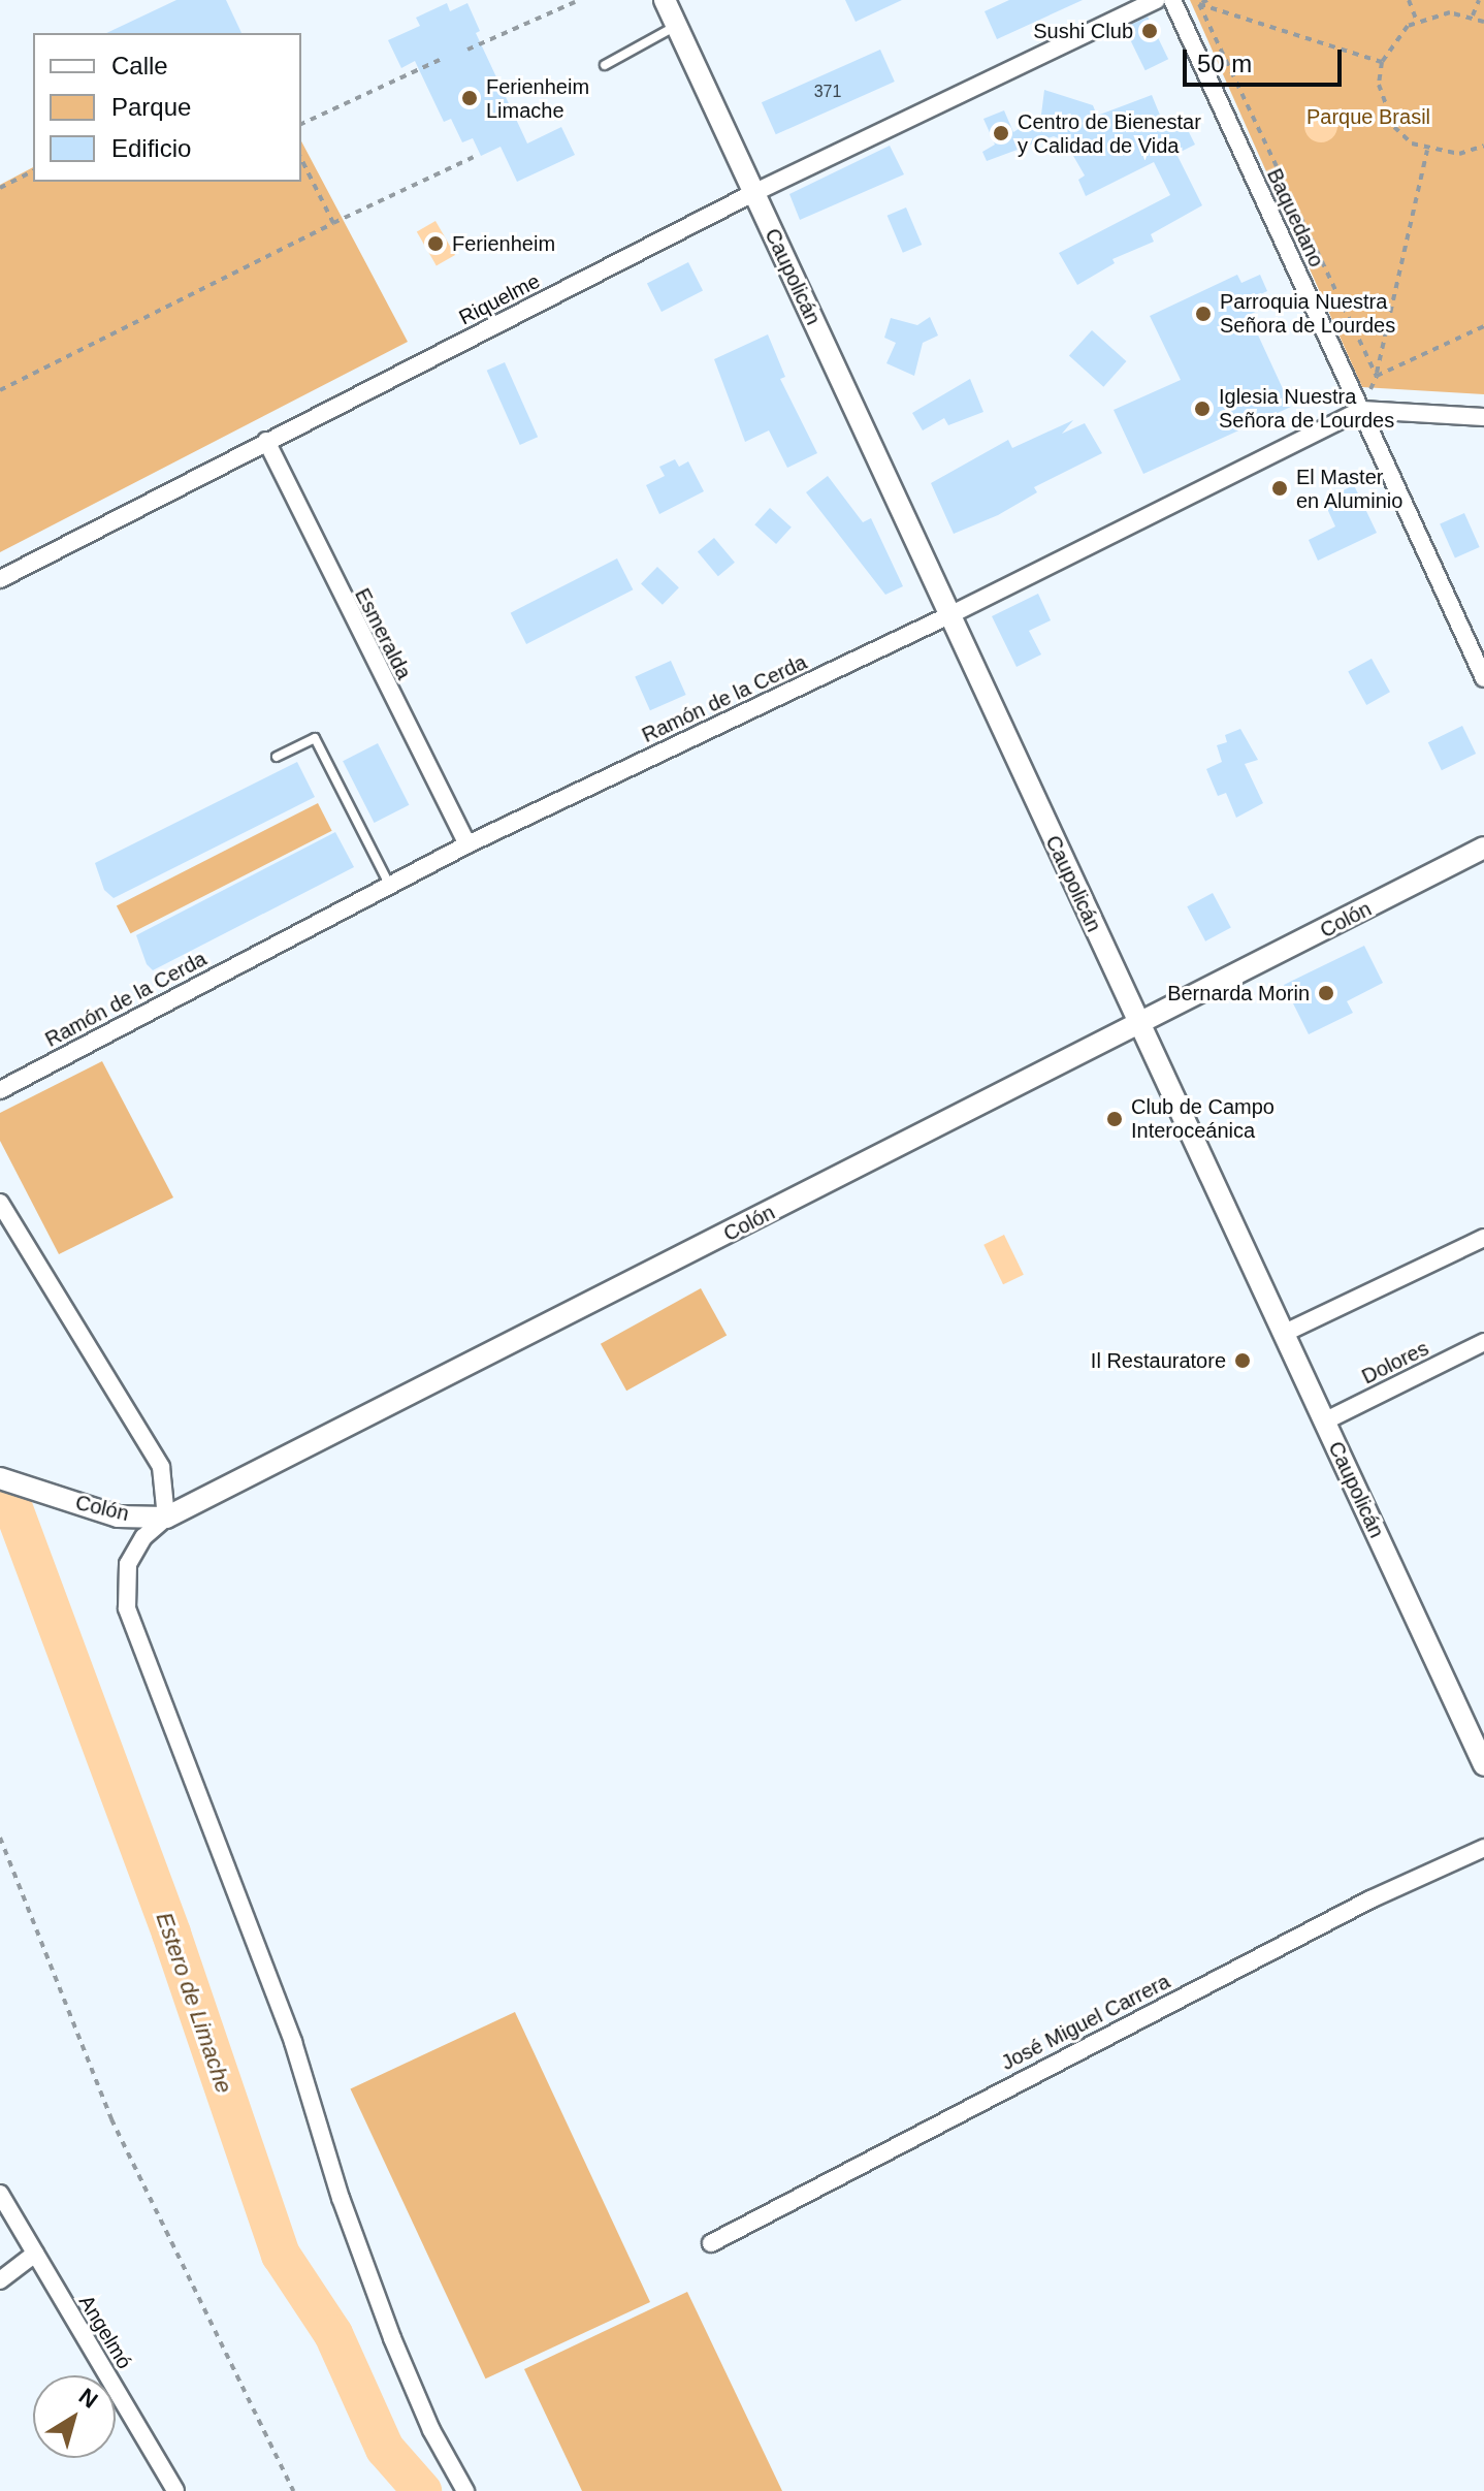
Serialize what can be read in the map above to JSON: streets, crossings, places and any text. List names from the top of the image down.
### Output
{
  "streets": {
    "street": [
      "Baquedano",
      "Caupolicán",
      "Riquelme",
      "Esmeralda",
      "Ramón de la Cerda",
      "Colón",
      "Dolores",
      "José Miguel Carrera",
      "Angelmó"
    ]
  },
  "crossings": [
    ["Baquedano", "Ramón de la Cerda"],
    ["Caupolicán", "Riquelme"],
    ["Caupolicán", "Ramón de la Cerda"],
    ["Caupolicán", "Colón"],
    ["Caupolicán", "Dolores"],
    ["Riquelme", "Esmeralda"],
    ["Esmeralda", "Ramón de la Cerda"]
  ],
  "water": ["Estero de Limache"],
  "parks": ["Parque Brasil"],
  "places": [
    "Sushi Club",
    "Ferienheim Limache",
    "Centro de Bienestar y Calidad de Vida",
    "Ferienheim",
    "Parroquia Nuestra Señora de Lourdes",
    "Iglesia Nuestra Señora de Lourdes",
    "El Master en Aluminio",
    "Bernarda Morin",
    "Club de Campo Interoceánica",
    "Il Restauratore"
  ],
  "house_numbers": ["371"],
  "legend": ["Calle", "Parque", "Edificio"],
  "scale_bar": "50 m",
  "north": "top right"
}
